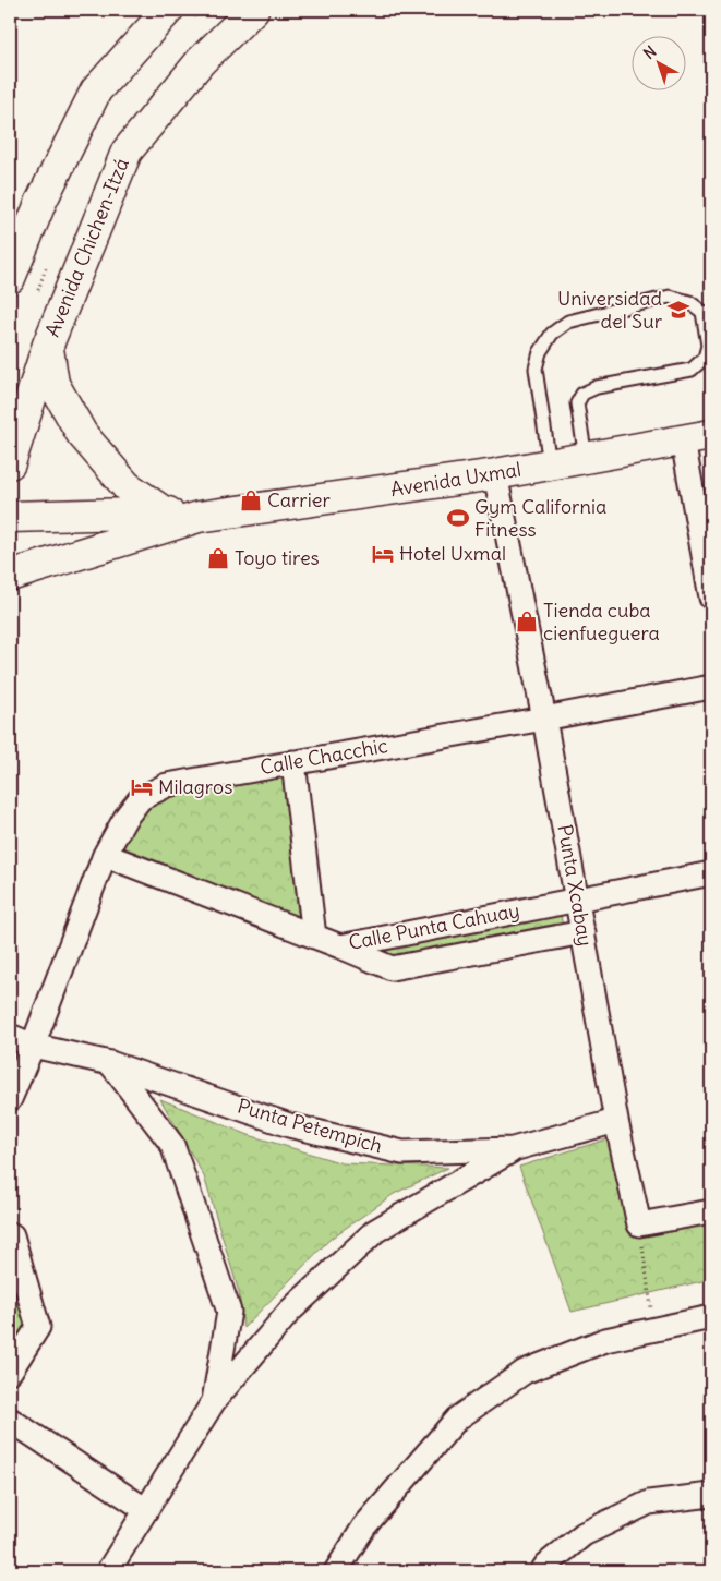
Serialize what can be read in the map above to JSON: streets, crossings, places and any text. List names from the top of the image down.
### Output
{
  "streets": {
    "main road": ["Avenida Chichen-Itzá", "Avenida Uxmal"],
    "street": [
      "Calle Chacchic",
      "Punta Xcabay",
      "Calle Punta Cahuay",
      "Punta Petempich"
    ]
  },
  "crossings": [
    ["Avenida Uxmal", "Punta Xcabay"],
    ["Calle Chacchic", "Punta Xcabay"],
    ["Calle Chacchic", "Calle Punta Cahuay"],
    ["Calle Chacchic", "Punta Petempich"],
    ["Punta Xcabay", "Calle Punta Cahuay"],
    ["Punta Xcabay", "Punta Petempich"]
  ],
  "places": {
    "school or university": ["Universidad del Sur"],
    "shop": ["Carrier", "Toyo tires", "Tienda cuba cienfueguera"],
    "sports": ["Gym California Fitness"],
    "hotel": ["Hotel Uxmal", "Milagros"]
  },
  "north": "top left"
}
